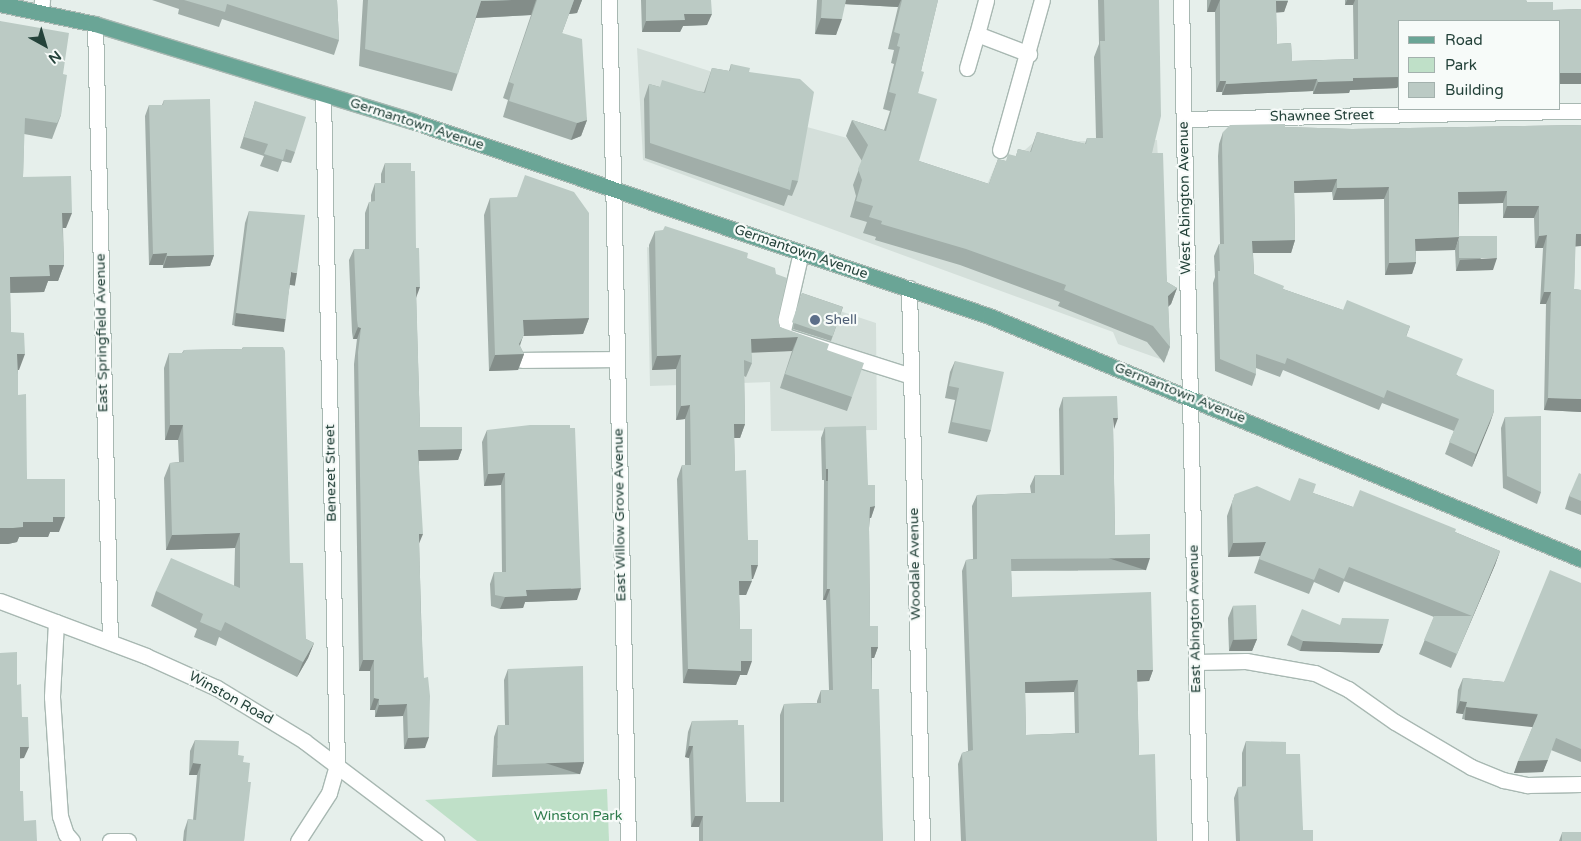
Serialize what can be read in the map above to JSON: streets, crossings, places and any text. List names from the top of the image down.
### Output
{
  "streets": {
    "main road": ["Germantown Avenue"],
    "street": [
      "Shawnee Street",
      "West Abington Avenue",
      "East Springfield Avenue",
      "Benezet Street",
      "East Willow Grove Avenue",
      "Woodale Avenue",
      "East Abington Avenue",
      "Winston Road"
    ]
  },
  "crossings": [
    ["Shawnee Street", "West Abington Avenue"],
    ["Germantown Avenue", "West Abington Avenue"],
    ["Germantown Avenue", "East Springfield Avenue"],
    ["Germantown Avenue", "Benezet Street"],
    ["Germantown Avenue", "East Willow Grove Avenue"],
    ["Germantown Avenue", "Woodale Avenue"],
    ["Germantown Avenue", "East Abington Avenue"],
    ["West Abington Avenue", "East Abington Avenue"],
    ["East Springfield Avenue", "Winston Road"],
    ["Benezet Street", "Winston Road"]
  ],
  "parks": ["Winston Park"],
  "places": ["Shell"],
  "legend": ["Road", "Park", "Building"],
  "north": "bottom right"
}
